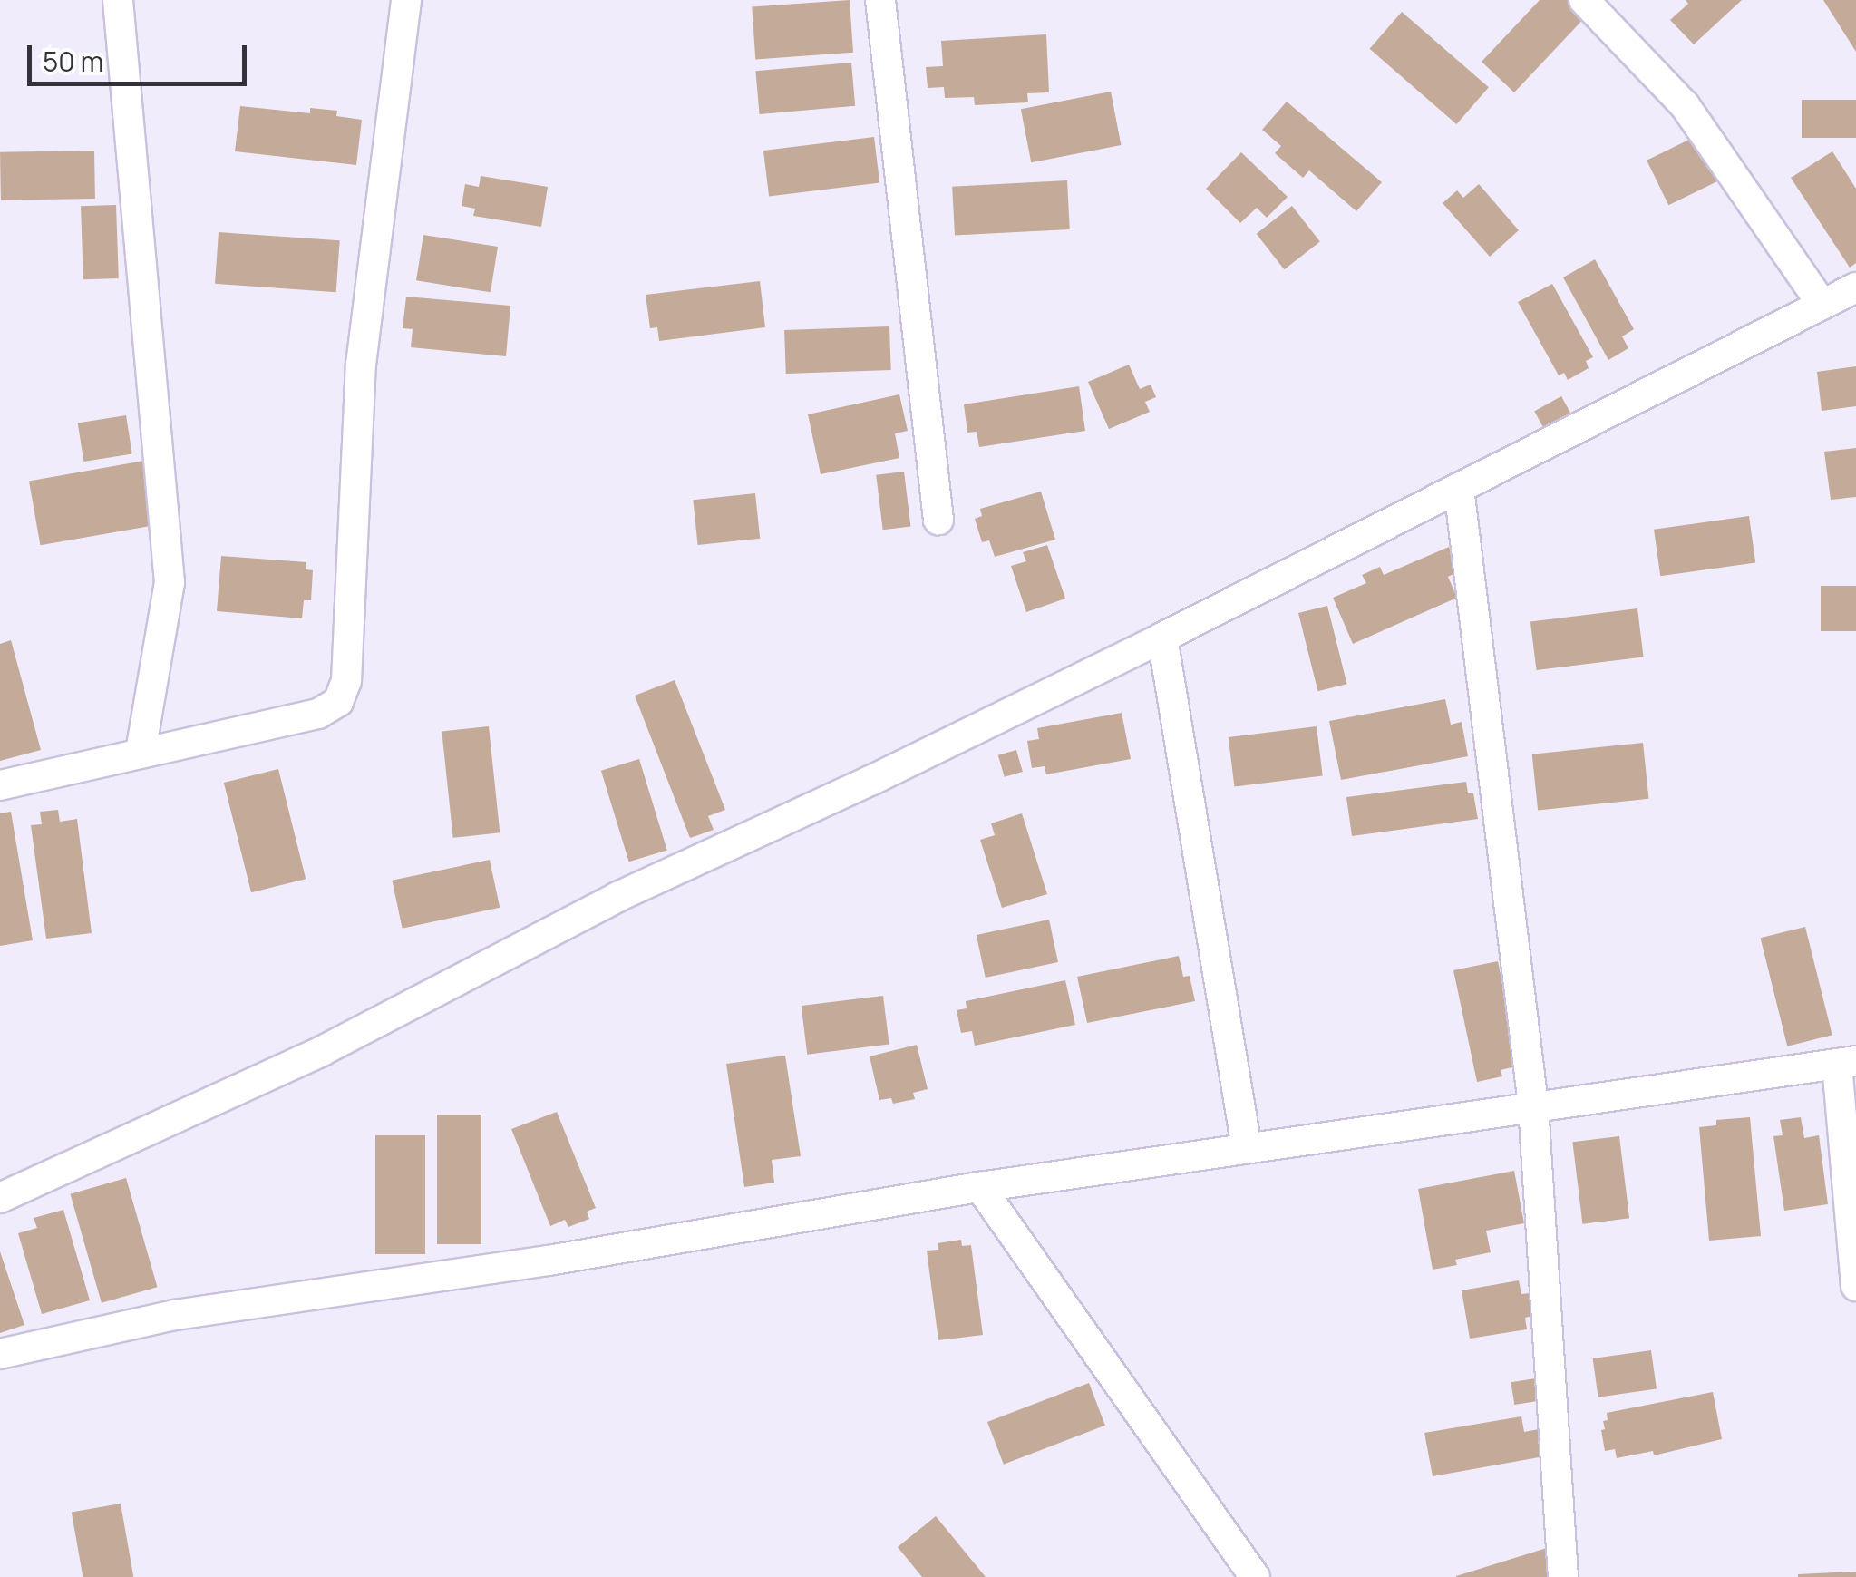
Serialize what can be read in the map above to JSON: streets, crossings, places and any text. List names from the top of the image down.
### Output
{
  "scale_bar": "50 m"
}
